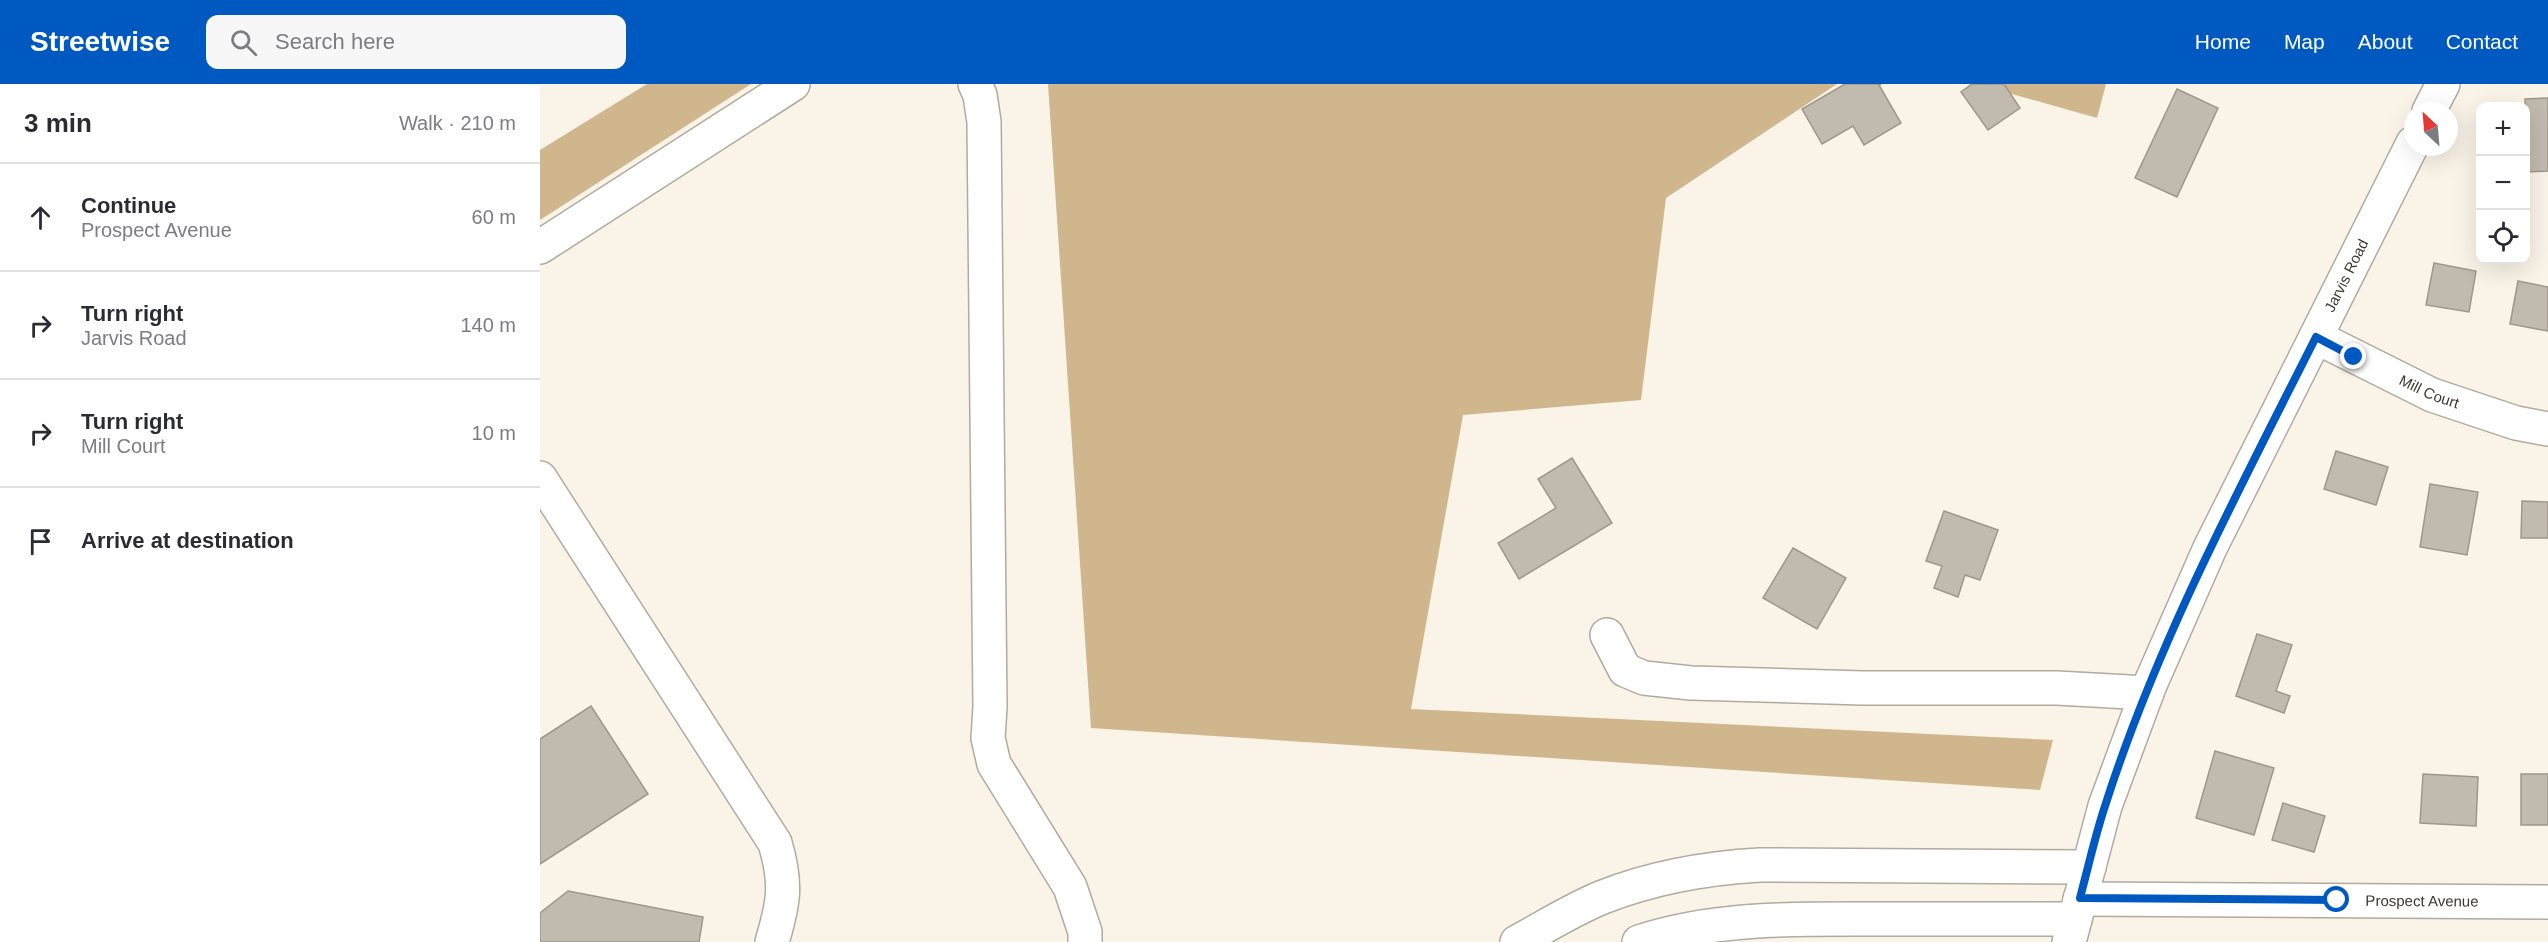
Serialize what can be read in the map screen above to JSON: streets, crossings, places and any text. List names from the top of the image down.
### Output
{
  "streets": {
    "street": ["Jarvis Road", "Mill Court", "Prospect Avenue"]
  },
  "crossings": [
    ["Jarvis Road", "Mill Court"],
    ["Jarvis Road", "Prospect Avenue"]
  ],
  "north": "top left",
  "page": {
    "header": "Streetwise",
    "search": "Search here",
    "nav": [
      "Home",
      "Map",
      "About",
      "Contact"
    ],
    "heading": ["3 min", "Walk · 210 m"],
    "map_buttons": ["+", "−"],
    "list": [
      ["Continue", "Prospect Avenue", "60 m"],
      ["Turn right", "Jarvis Road", "140 m"],
      ["Turn right", "Mill Court", "10 m"],
      "Arrive at destination"
    ]
  }
}
